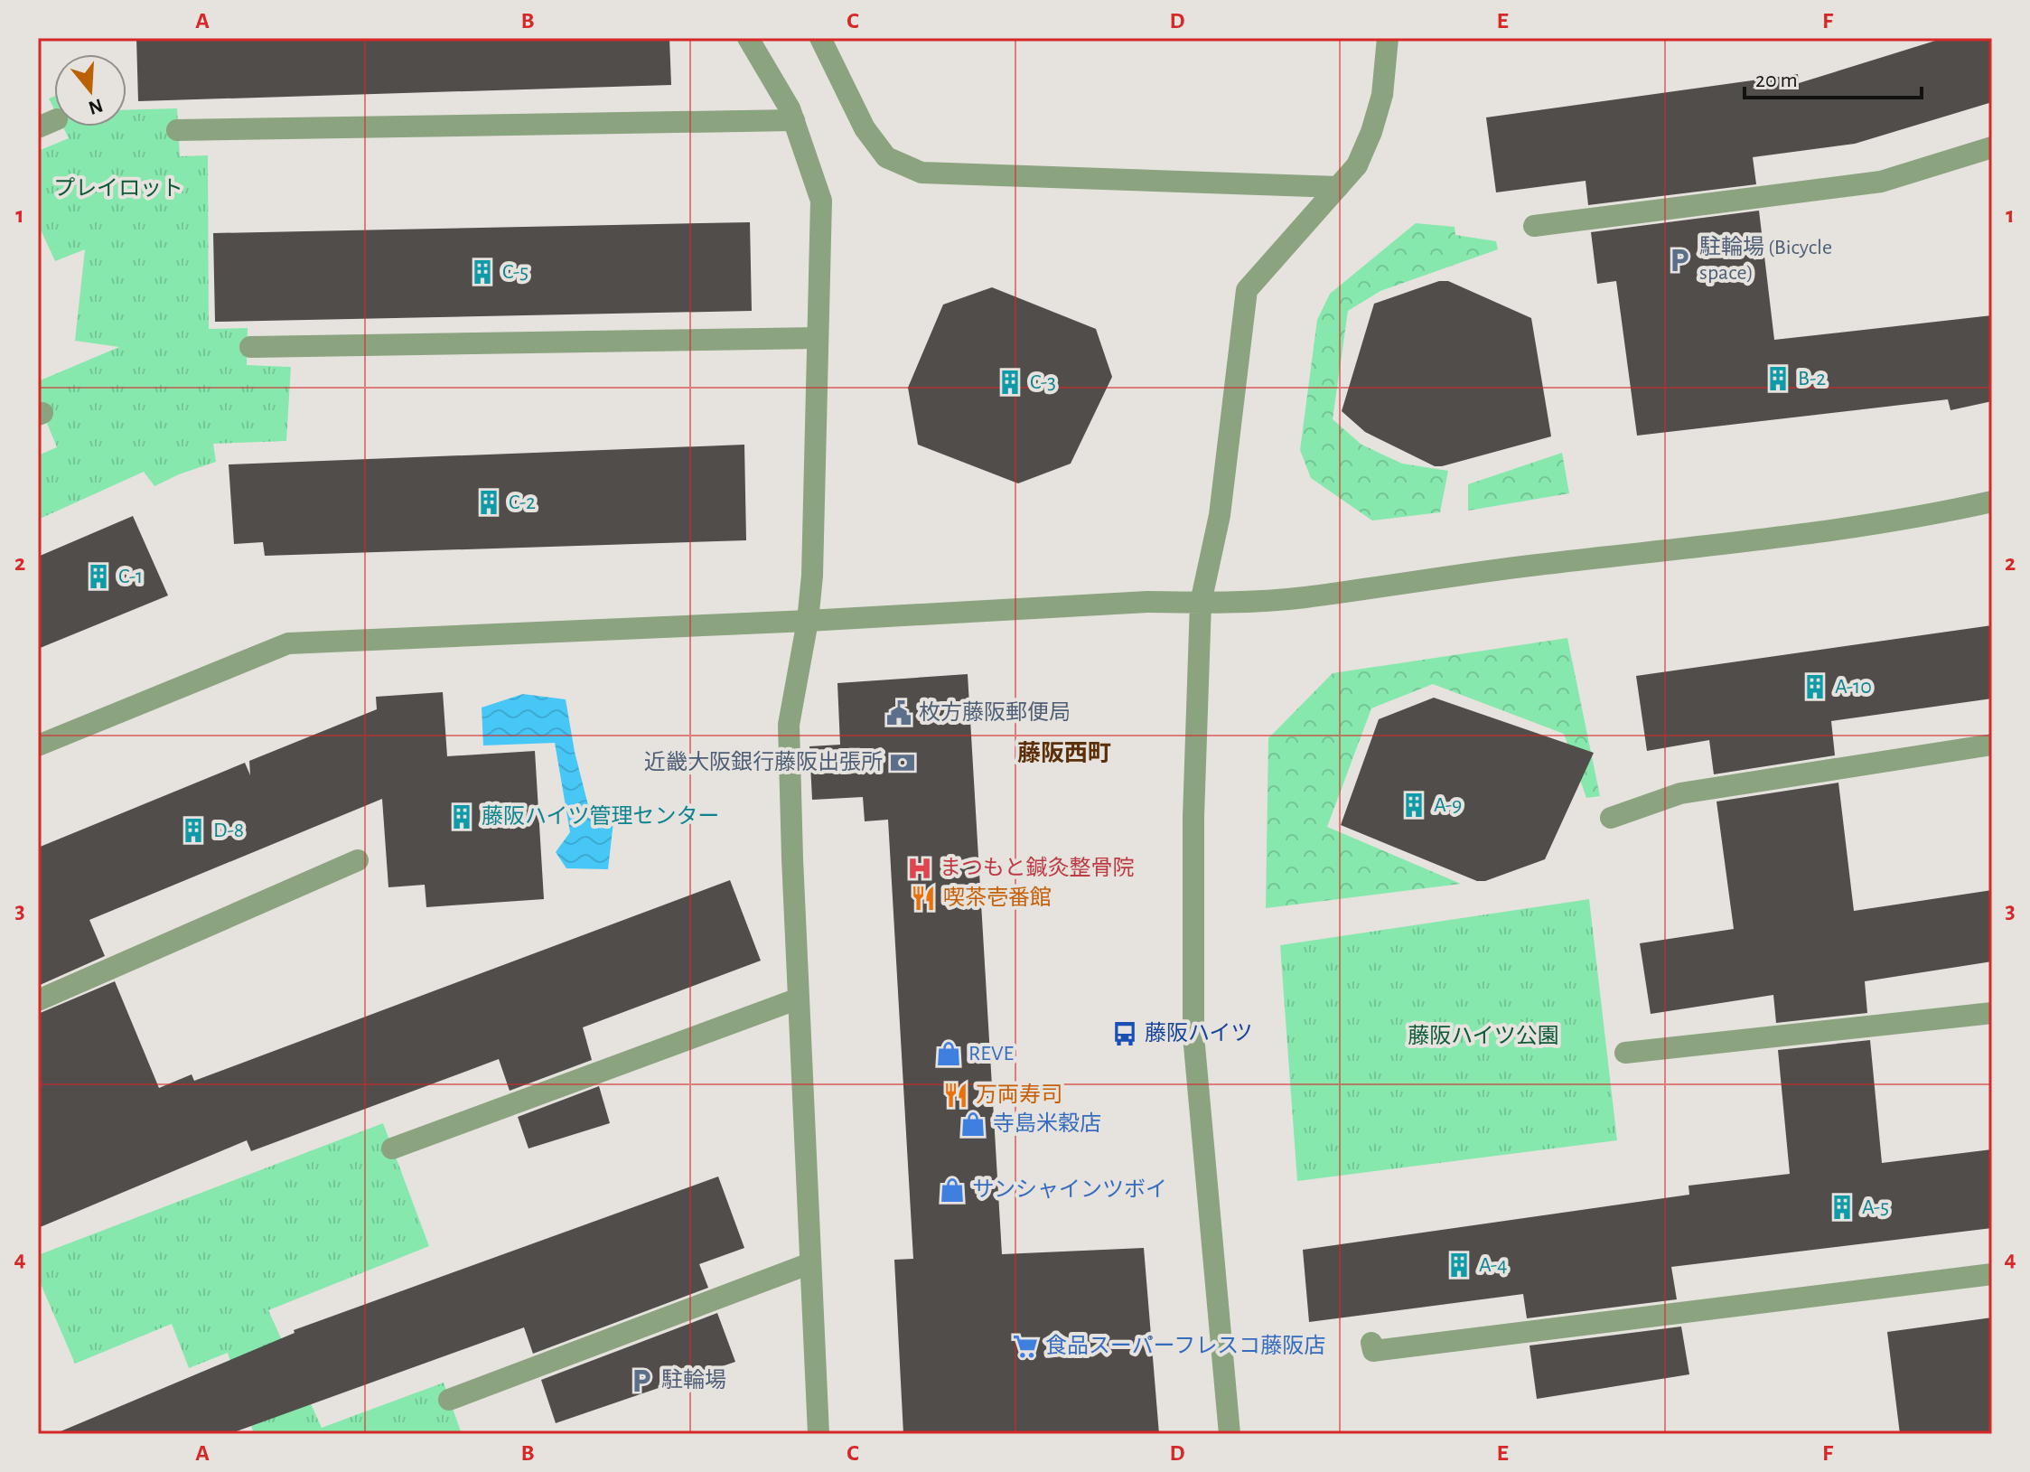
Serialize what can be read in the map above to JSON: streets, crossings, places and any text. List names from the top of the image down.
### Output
{
  "districts": ["藤阪西町"],
  "parks": ["プレイロット", "藤阪ハイツ公園"],
  "places": {
    "parking": ["駐輪場 (Bicycle space)", "駐輪場"],
    "building": [
      "C-5",
      "B-2",
      "C-3",
      "C-2",
      "C-1",
      "A-10",
      "A-9",
      "藤阪ハイツ管理センター",
      "D-8",
      "A-5",
      "A-4"
    ],
    "public building": ["枚方藤阪郵便局"],
    "bank": ["近畿大阪銀行藤阪出張所"],
    "hospital": ["まつもと鍼灸整骨院"],
    "restaurant": ["喫茶壱番館", "万両寿司"],
    "bus stop": ["藤阪ハイツ"],
    "shop": ["REVE", "寺島米穀店", "サンシャインツボイ"],
    "supermarket": ["食品スーパーフレスコ藤阪店"]
  },
  "scale_bar": "20 m",
  "north": "bottom",
  "grid": {
    "columns": [
      "A",
      "B",
      "C",
      "D",
      "E",
      "F"
    ],
    "rows": [
      "1",
      "2",
      "3",
      "4"
    ]
  }
}
